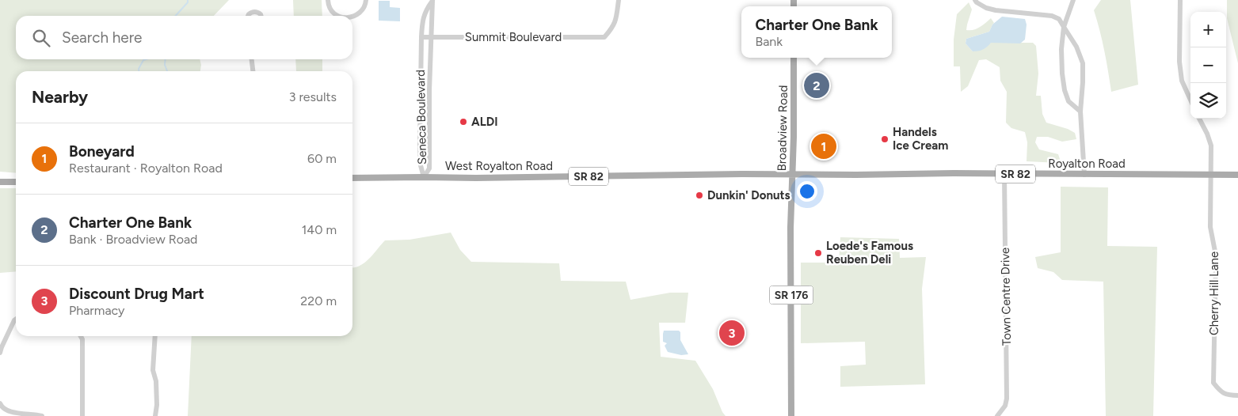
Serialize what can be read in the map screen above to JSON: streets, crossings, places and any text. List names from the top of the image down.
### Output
{
  "streets": {
    "main road": [
      "Broadview Road",
      "Royalton Road",
      "West Royalton Road",
      "SR 82",
      "SR 176"
    ],
    "street": [
      "Summit Boulevard",
      "Seneca Boulevard",
      "Cherry Hill Lane",
      "Town Centre Drive"
    ]
  },
  "crossings": [
    ["Summit Boulevard", "Seneca Boulevard"],
    ["Seneca Boulevard", "West Royalton Road"],
    ["Broadview Road", "Royalton Road"],
    ["Broadview Road", "West Royalton Road"],
    ["Royalton Road", "West Royalton Road"],
    ["Royalton Road", "Cherry Hill Lane"],
    ["Royalton Road", "Town Centre Drive"]
  ],
  "places": [
    "ALDI",
    "Handels Ice Cream",
    "Dunkin' Donuts",
    "Loede's Famous Reuben Deli"
  ],
  "page": {
    "popup": ["Charter One Bank", "Bank"],
    "map_buttons": ["+", "−"],
    "search": "Search here",
    "pins": ["2", "1", "3"],
    "heading": ["Nearby", "3 results"],
    "list": [
      {
        "mark": "1",
        "name": "Boneyard",
        "note": "Restaurant · Royalton Road",
        "value": "60 m"
      },
      {
        "mark": "2",
        "name": "Charter One Bank",
        "note": "Bank · Broadview Road",
        "value": "140 m"
      },
      {
        "mark": "3",
        "name": "Discount Drug Mart",
        "note": "Pharmacy",
        "value": "220 m"
      }
    ]
  }
}
